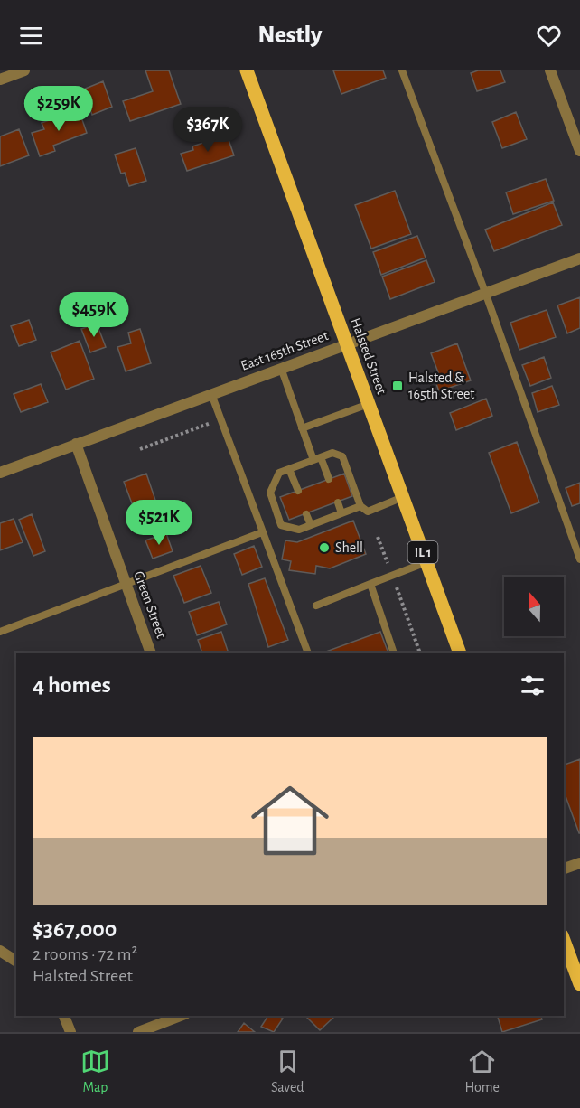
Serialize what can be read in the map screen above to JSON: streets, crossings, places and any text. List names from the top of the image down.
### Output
{
  "streets": {
    "main road": ["Halsted Street", "IL 1"],
    "street": ["East 165th Street", "Green Street"]
  },
  "crossings": [
    ["East 165th Street", "Halsted Street"],
    ["East 165th Street", "Green Street"]
  ],
  "places": {
    "transit": ["Halsted & 165th Street"],
    "other": ["Shell"]
  },
  "north": "top",
  "page": {
    "header": "Nestly",
    "price": [
      "$259K",
      "$367K",
      "$459K",
      "$521K"
    ],
    "heading": "4 homes",
    "list": [
      {
        "name": "$367,000",
        "note": "2 rooms · 72 m² · Halsted Street"
      }
    ],
    "tabs": ["Map", "Saved", "Home"]
  }
}
